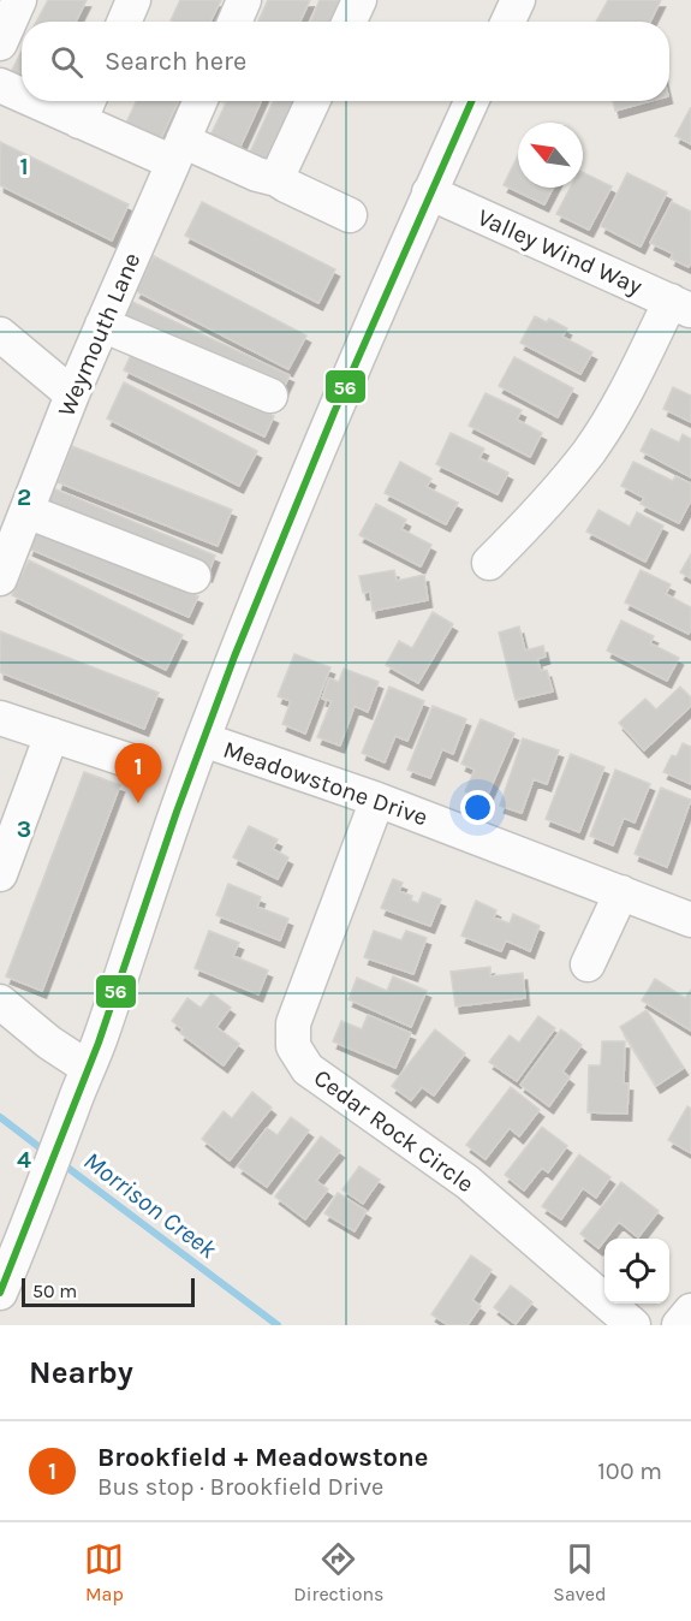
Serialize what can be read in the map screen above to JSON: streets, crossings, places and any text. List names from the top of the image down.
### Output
{
  "streets": {
    "street": [
      "Valley Wind Way",
      "Weymouth Lane",
      "Meadowstone Drive",
      "Cedar Rock Circle"
    ]
  },
  "crossings": [
    ["Meadowstone Drive", "Cedar Rock Circle"]
  ],
  "water": ["Morrison Creek"],
  "lines": ["transit line 56"],
  "scale_bar": "50 m",
  "north": "top left",
  "page": {
    "search": "Search here",
    "pins": "1",
    "scale": "50 m",
    "heading": "Nearby",
    "list": [
      {
        "mark": "1",
        "name": "Brookfield + Meadowstone",
        "note": "Bus stop · Brookfield Drive",
        "value": "100 m"
      }
    ],
    "nav": ["Map", "Directions", "Saved"]
  },
  "grid": {
    "rows": [
      "1",
      "2",
      "3",
      "4"
    ]
  }
}
